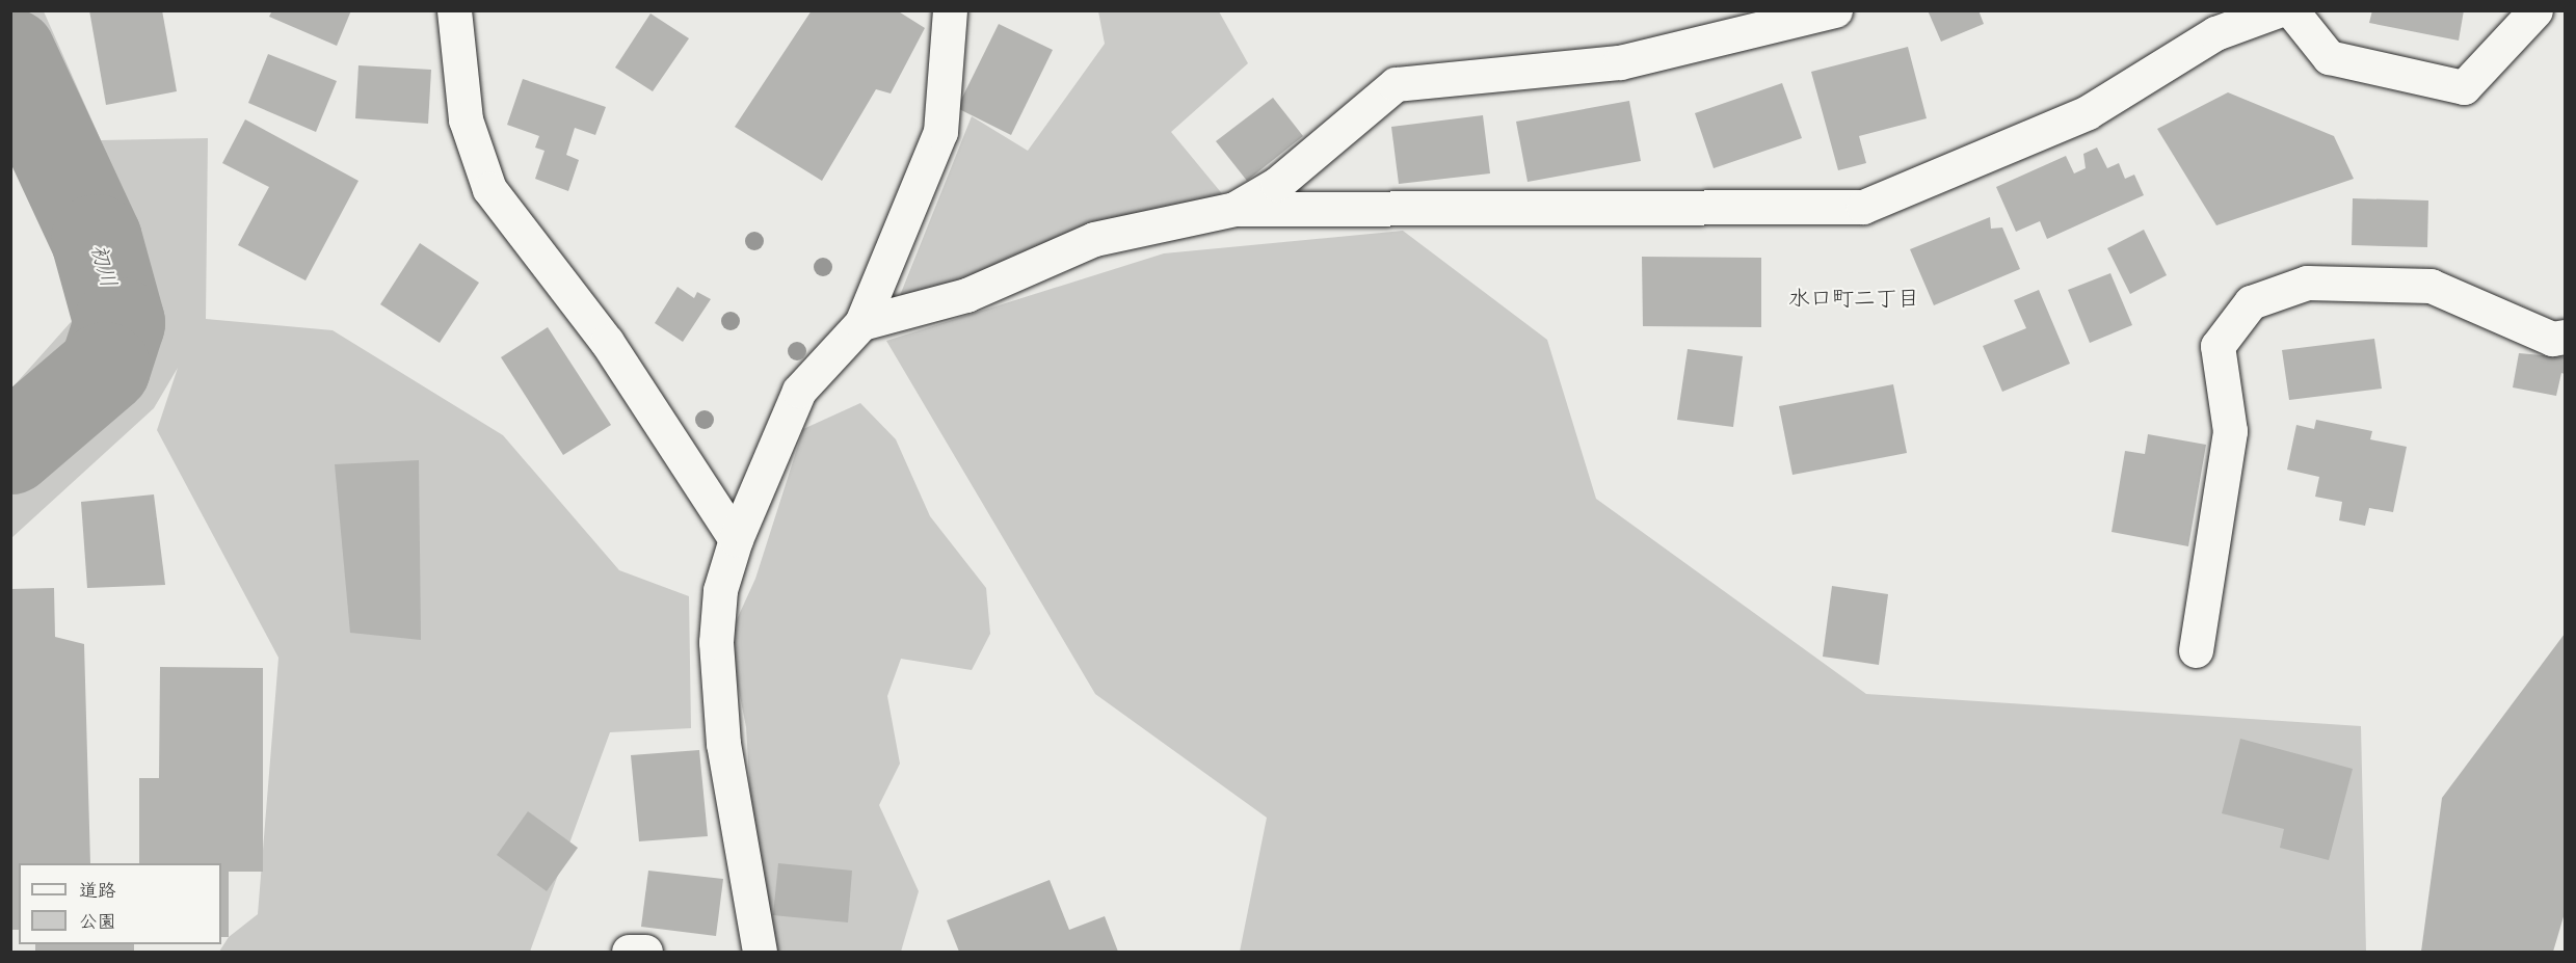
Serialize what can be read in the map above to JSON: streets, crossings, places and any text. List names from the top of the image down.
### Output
{
  "districts": ["水口町二丁目"],
  "water": ["初川"],
  "legend": ["道路", "公園"]
}
